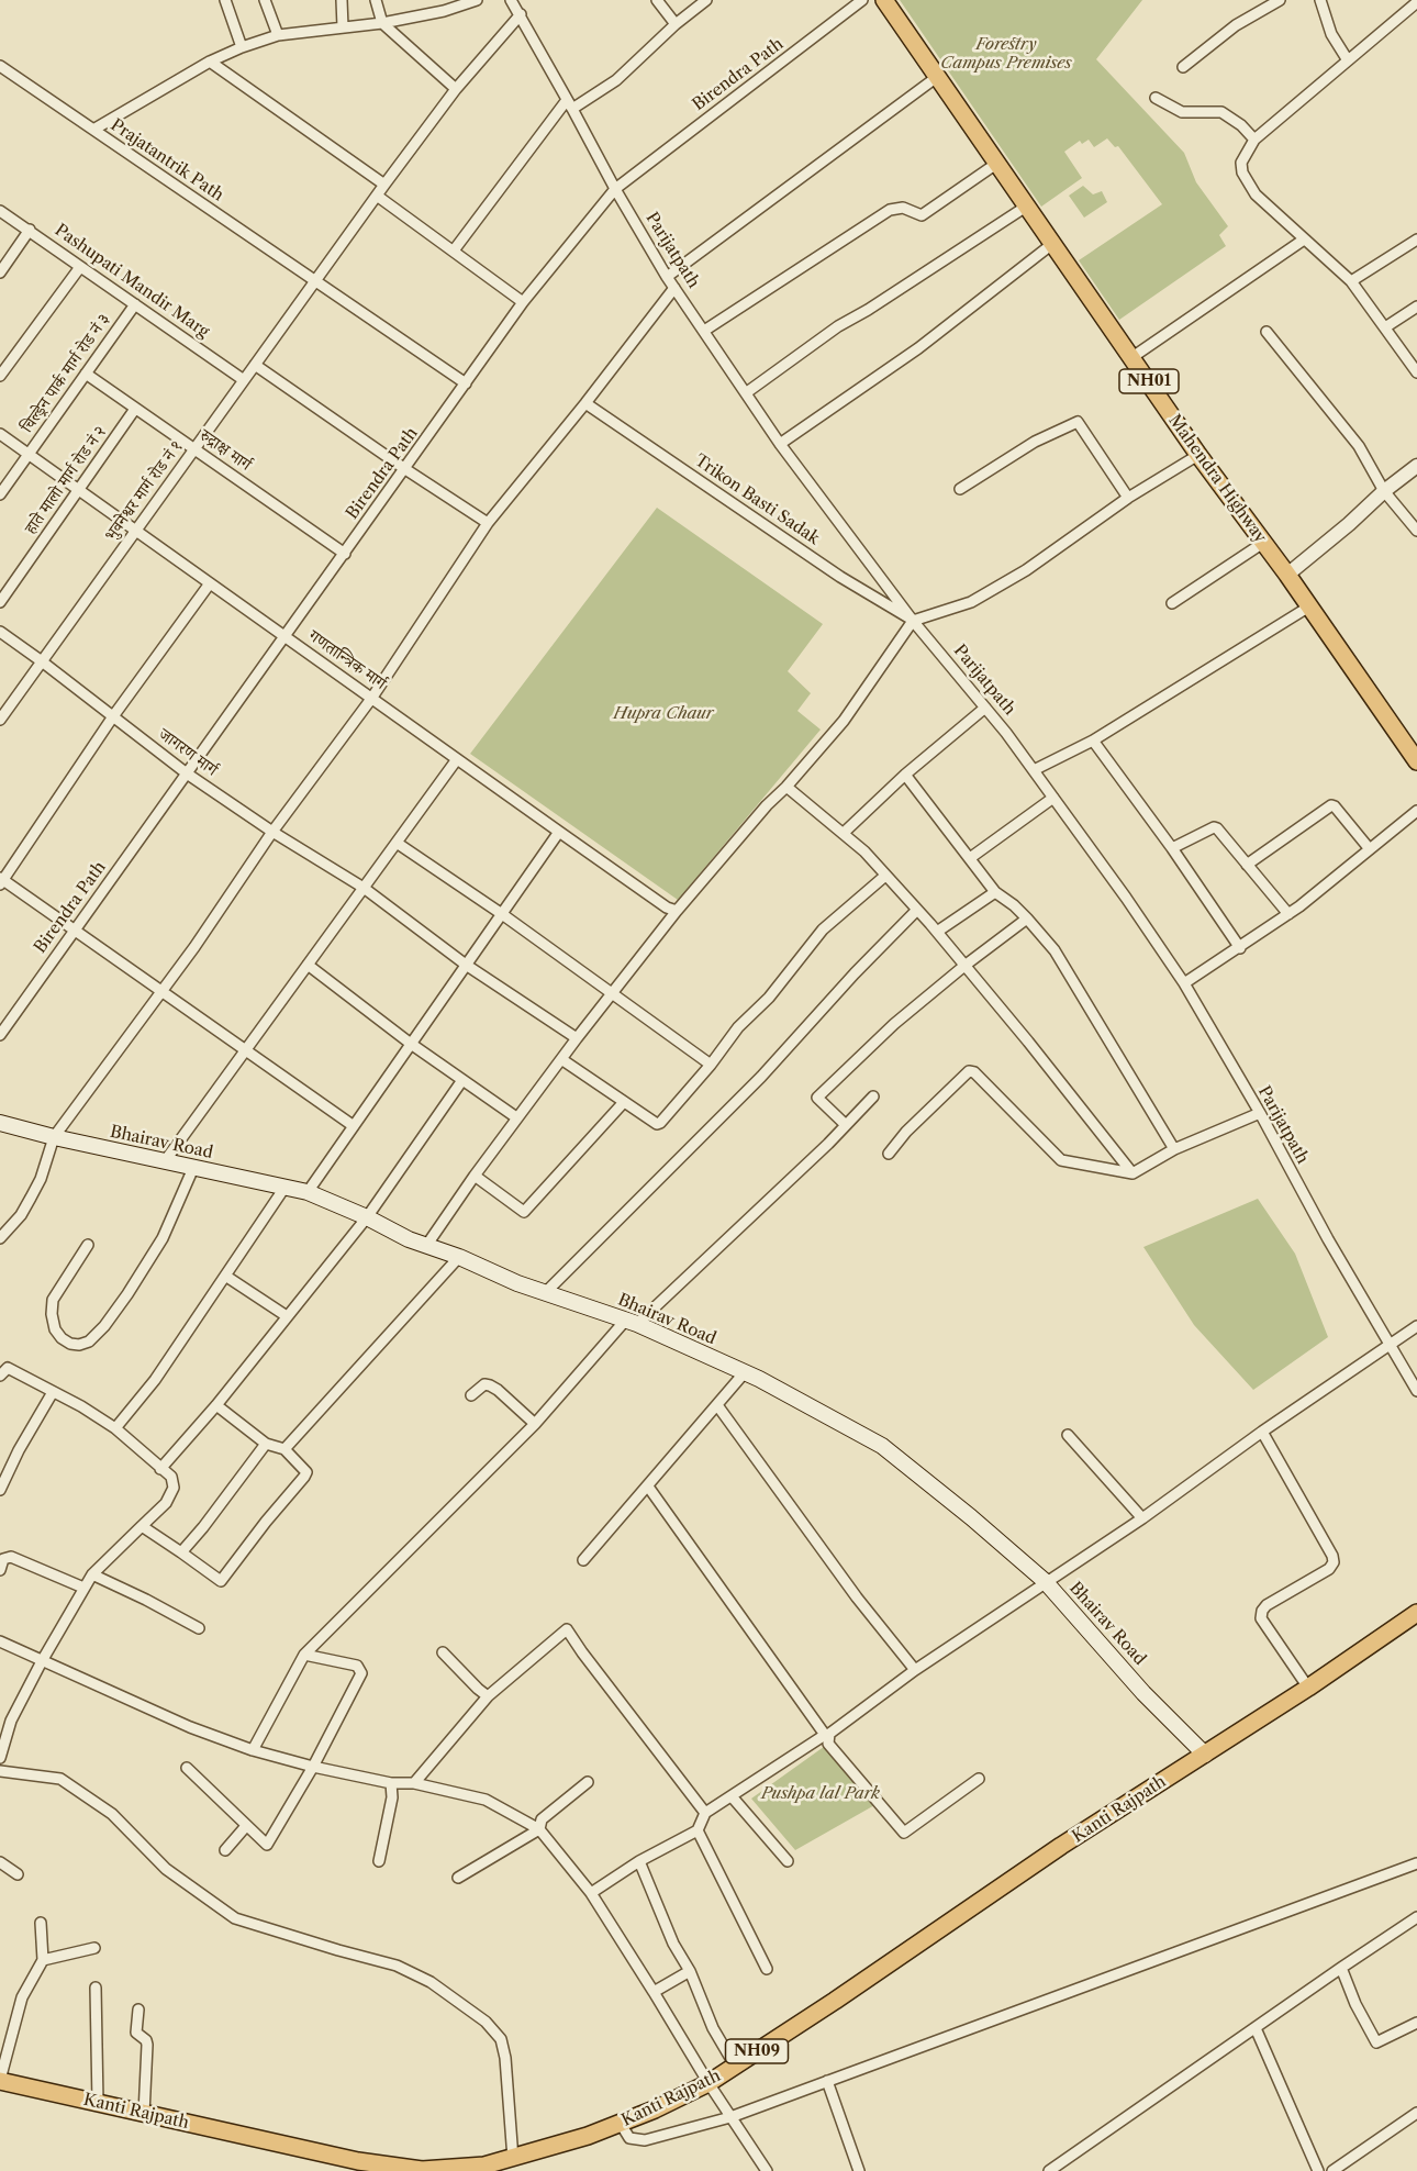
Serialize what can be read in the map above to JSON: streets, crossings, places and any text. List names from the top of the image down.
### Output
{
  "streets": {
    "main road": [
      "NH01",
      "Mahendra Highway",
      "Bhairav Road",
      "Kanti Rajpath",
      "NH09"
    ],
    "street": [
      "Birendra Path",
      "Prajatantrik Path",
      "Parijatpath",
      "Pashupati Mandir Marg",
      "चिल्ड्रेन पार्क मार्ग रोड नं ३",
      "रुद्राक्ष मार्ग",
      "हाते मालो मार्ग रोड नं २",
      "भुवनेश्वर मार्ग रोड नं १",
      "Trikon Basti Sadak",
      "गणतान्त्रिक मार्ग",
      "जागरण मार्ग"
    ]
  },
  "crossings": [
    ["Birendra Path", "Prajatantrik Path"],
    ["Birendra Path", "Parijatpath"],
    ["Birendra Path", "रुद्राक्ष मार्ग"],
    ["Birendra Path", "गणतान्त्रिक मार्ग"],
    ["Birendra Path", "जागरण मार्ग"],
    ["Prajatantrik Path", "भुवनेश्वर मार्ग रोड नं १"],
    ["Parijatpath", "भुवनेश्वर मार्ग रोड नं १"],
    ["Parijatpath", "Trikon Basti Sadak"],
    ["Pashupati Mandir Marg", "चिल्ड्रेन पार्क मार्ग रोड नं ३"],
    ["Pashupati Mandir Marg", "भुवनेश्वर मार्ग रोड नं १"],
    ["चिल्ड्रेन पार्क मार्ग रोड नं ३", "रुद्राक्ष मार्ग"],
    ["चिल्ड्रेन पार्क मार्ग रोड नं ३", "गणतान्त्रिक मार्ग"],
    ["रुद्राक्ष मार्ग", "हाते मालो मार्ग रोड नं २"],
    ["रुद्राक्ष मार्ग", "भुवनेश्वर मार्ग रोड नं १"],
    ["हाते मालो मार्ग रोड नं २", "गणतान्त्रिक मार्ग"],
    ["भुवनेश्वर मार्ग रोड नं १", "गणतान्त्रिक मार्ग"],
    ["भुवनेश्वर मार्ग रोड नं १", "जागरण मार्ग"],
    ["Bhairav Road", "Kanti Rajpath"]
  ],
  "parks": ["Forestry Campus Premises", "Hupra Chaur", "Pushpa lal Park"]
}
